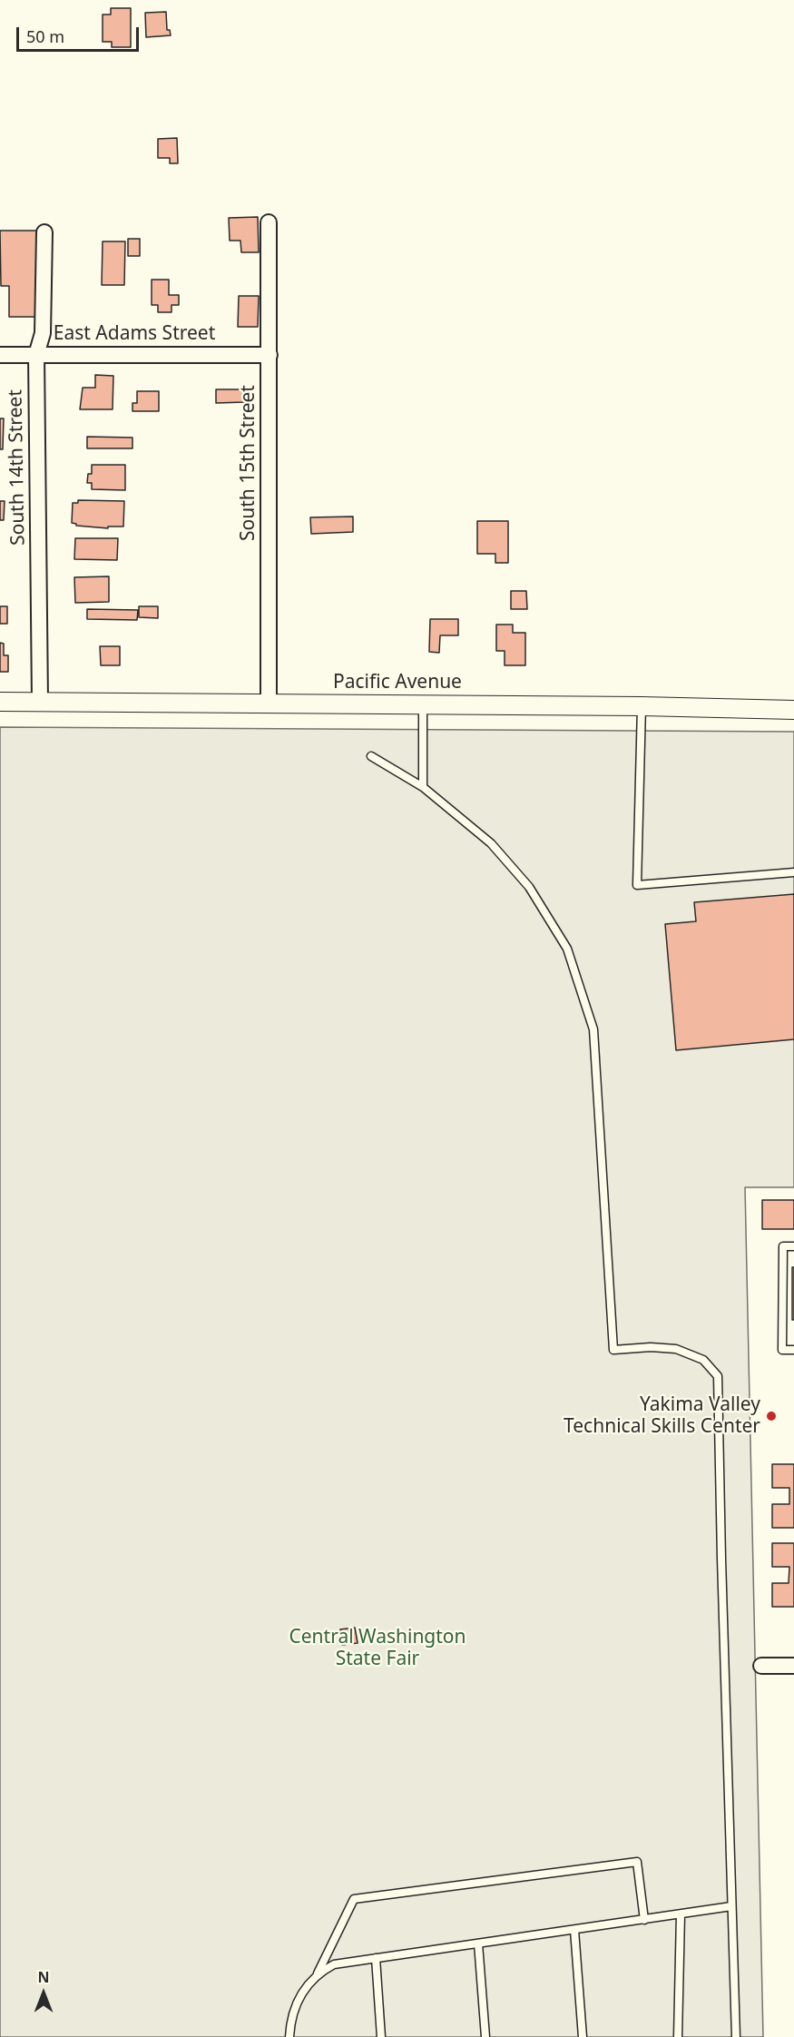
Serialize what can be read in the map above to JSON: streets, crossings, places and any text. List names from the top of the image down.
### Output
{
  "streets": {
    "street": [
      "East Adams Street",
      "South 15th Street",
      "South 14th Street",
      "Pacific Avenue"
    ]
  },
  "crossings": [
    ["East Adams Street", "South 15th Street"],
    ["East Adams Street", "South 14th Street"],
    ["South 15th Street", "Pacific Avenue"],
    ["South 14th Street", "Pacific Avenue"]
  ],
  "parks": ["Central Washington State Fair"],
  "places": ["Yakima Valley Technical Skills Center"],
  "scale_bar": "50 m",
  "north": "top"
}
